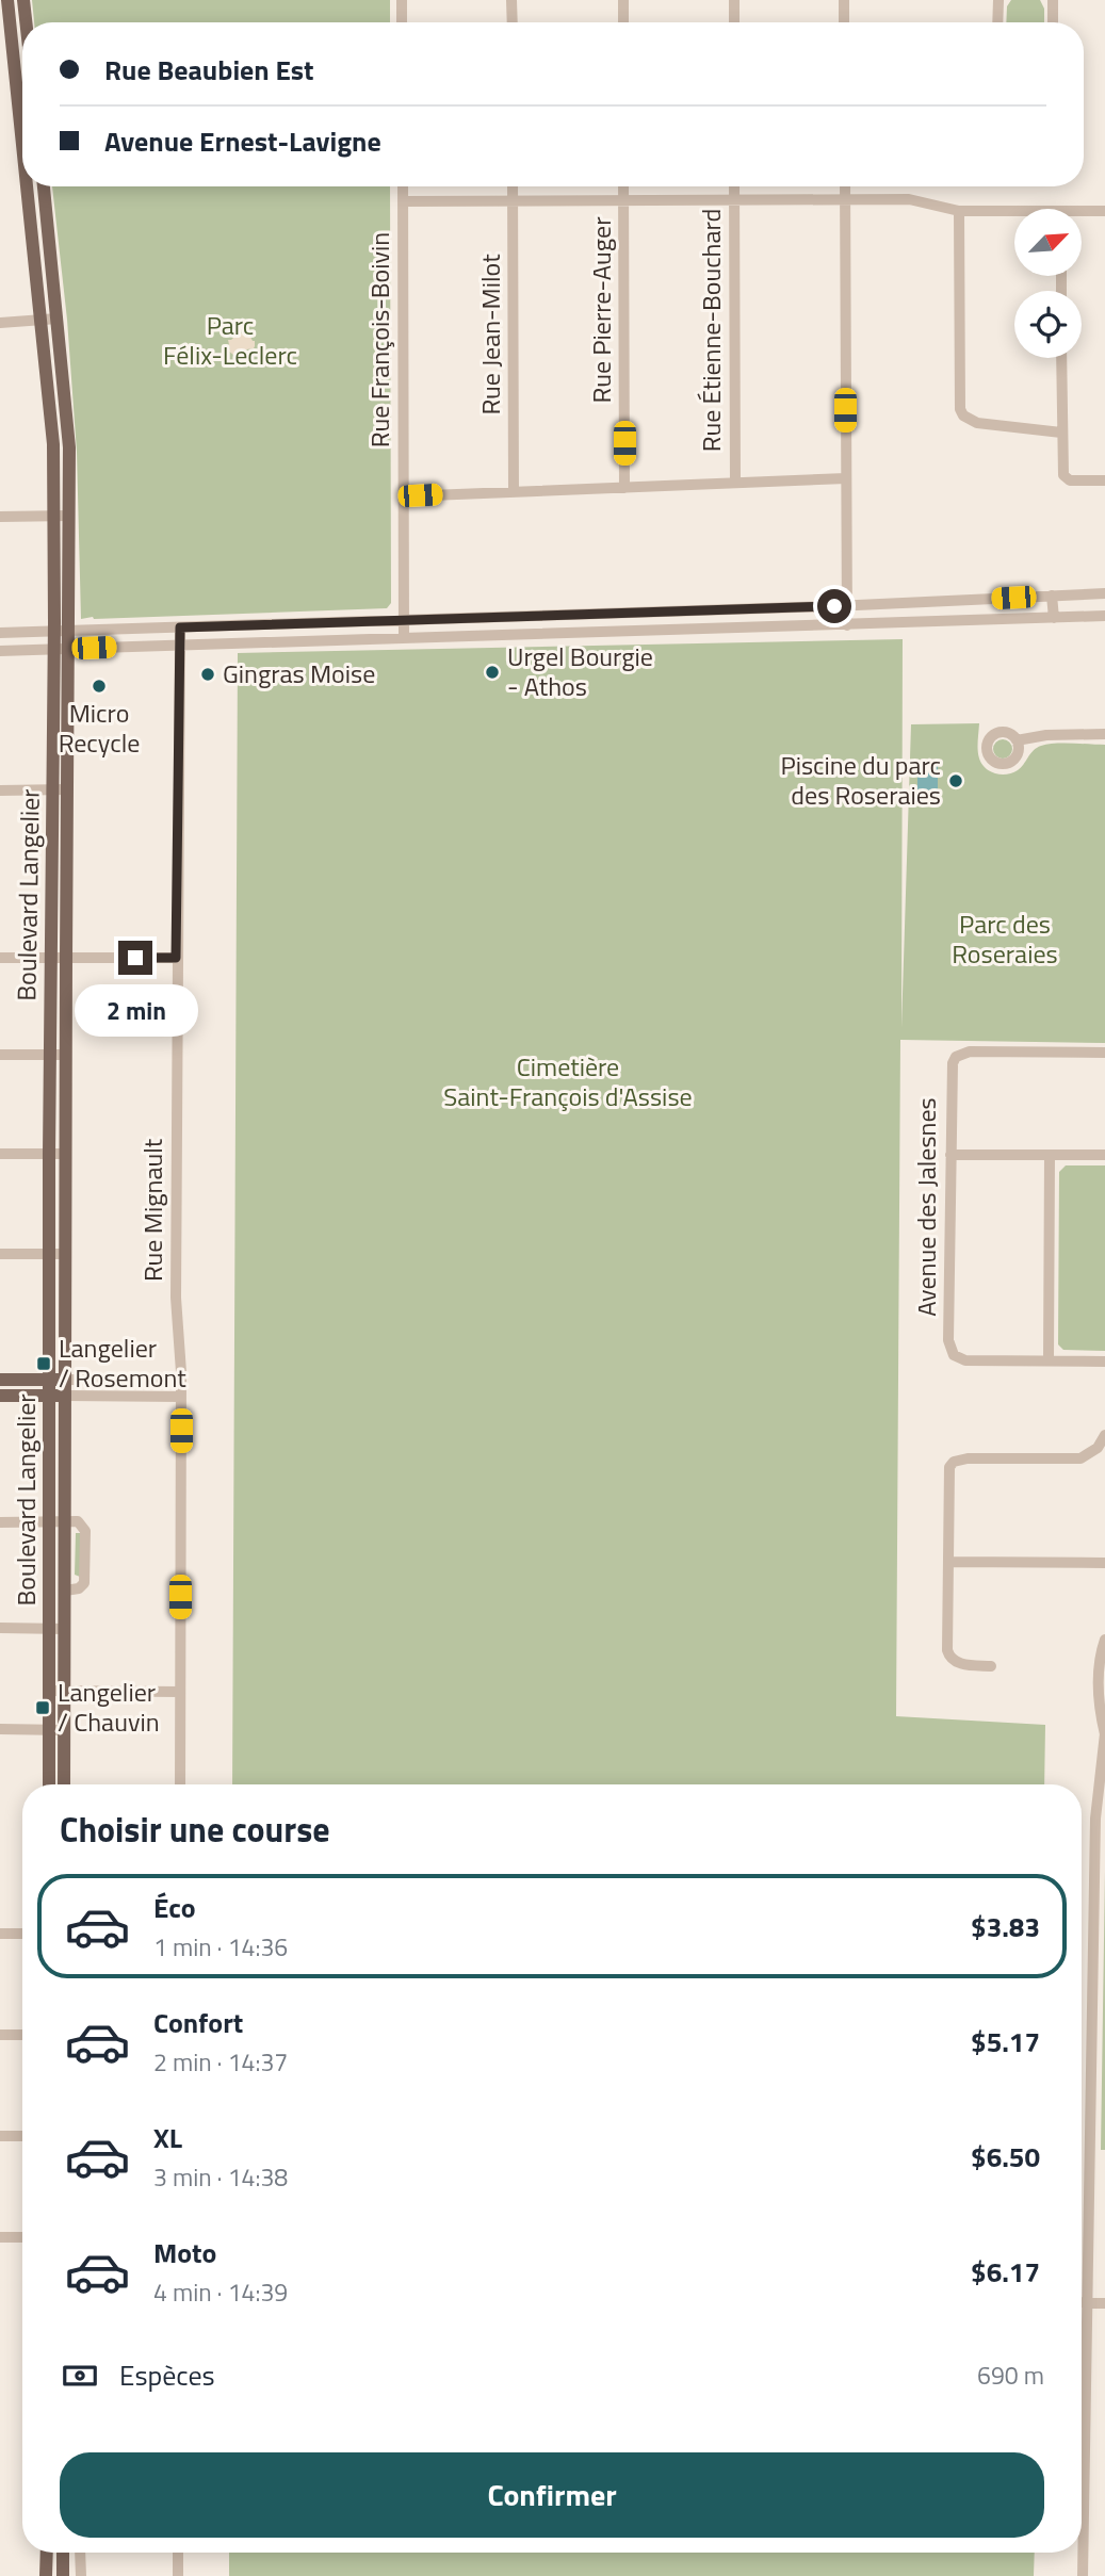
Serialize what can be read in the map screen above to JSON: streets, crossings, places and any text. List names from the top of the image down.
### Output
{
  "streets": {
    "main road": ["Boulevard Langelier"],
    "street": [
      "Rue Pierre-Auger",
      "Rue Étienne-Bouchard",
      "Rue Jean-Milot",
      "Rue François-Boivin",
      "Avenue des Jalesnes",
      "Rue Mignault"
    ]
  },
  "parks": ["Parc Félix-Leclerc", "Parc des Roseraies", "Cimetière Saint-François d'Assise"],
  "places": {
    "other": [
      "Urgel Bourgie - Athos",
      "Gingras Moise",
      "Micro Recycle",
      "Piscine du parc des Roseraies"
    ],
    "transit": ["Langelier / Rosemont", "Langelier / Chauvin"]
  },
  "north": "top right",
  "page": {
    "banner": ["Rue Beaubien Est", "Avenue Ernest-Lavigne"],
    "bubble": "2 min",
    "heading": "Choisir une course",
    "list": [
      {
        "name": "Éco",
        "note": "1 min · 14:36",
        "value": "$3.83"
      },
      {
        "name": "Confort",
        "note": "2 min · 14:37",
        "value": "$5.17"
      },
      {
        "name": "XL",
        "note": "3 min · 14:38",
        "value": "$6.50"
      },
      {
        "name": "Moto",
        "note": "4 min · 14:39",
        "value": "$6.17"
      }
    ],
    "pay": ["Espèces", "690 m"],
    "buttons": "Confirmer"
  }
}
